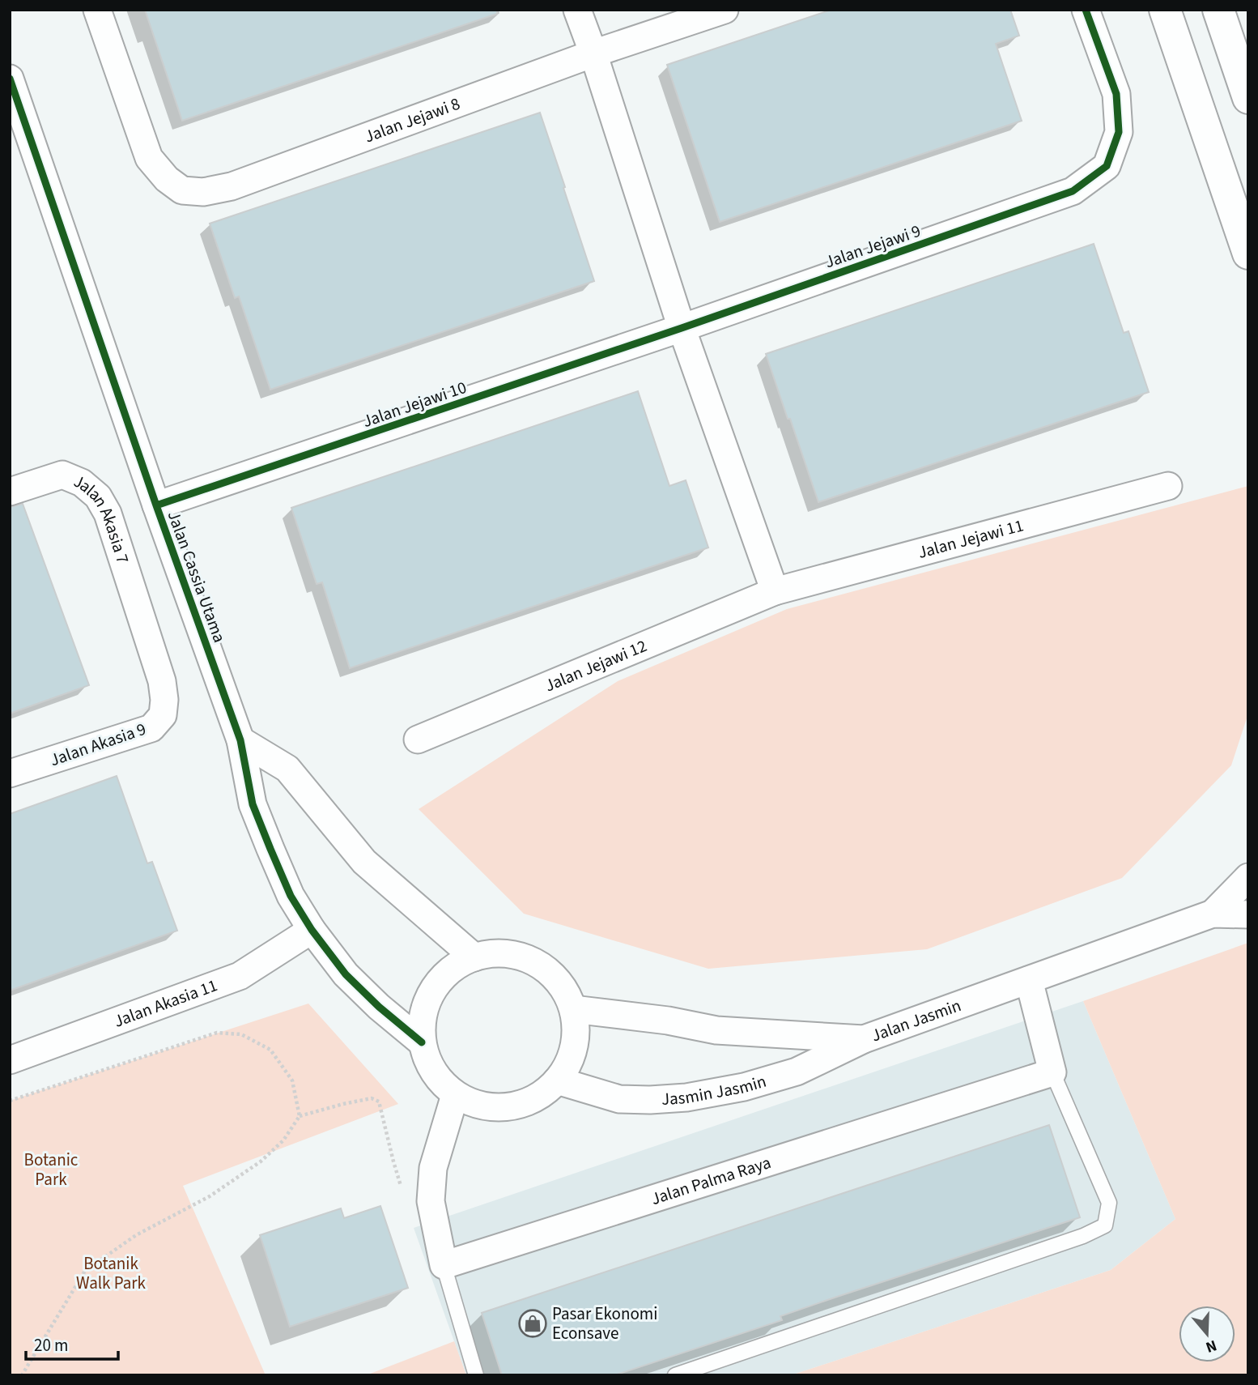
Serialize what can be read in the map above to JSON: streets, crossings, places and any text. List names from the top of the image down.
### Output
{
  "streets": {
    "street": [
      "Jalan Jejawi 8",
      "Jalan Jejawi 9",
      "Jalan Jejawi 10",
      "Jalan Akasia 7",
      "Jalan Jejawi 11",
      "Jalan Cassia Utama",
      "Jalan Jejawi 12",
      "Jalan Akasia 9",
      "Jalan Akasia 11",
      "Jalan Jasmin",
      "Jasmin Jasmin",
      "Jalan Palma Raya"
    ]
  },
  "crossings": [
    ["Jalan Jejawi 9", "Jalan Jejawi 10"],
    ["Jalan Jejawi 10", "Jalan Cassia Utama"],
    ["Jalan Akasia 7", "Jalan Akasia 9"],
    ["Jalan Jejawi 11", "Jalan Jejawi 12"],
    ["Jalan Cassia Utama", "Jalan Akasia 11"],
    ["Jalan Cassia Utama", "Jalan Jasmin"],
    ["Jalan Cassia Utama", "Jasmin Jasmin"],
    ["Jalan Jasmin", "Jasmin Jasmin"]
  ],
  "parks": ["Botanic Park", "Botanik Walk Park"],
  "places": {
    "shop": ["Pasar Ekonomi Econsave"]
  },
  "scale_bar": "20 m",
  "north": "bottom"
}
